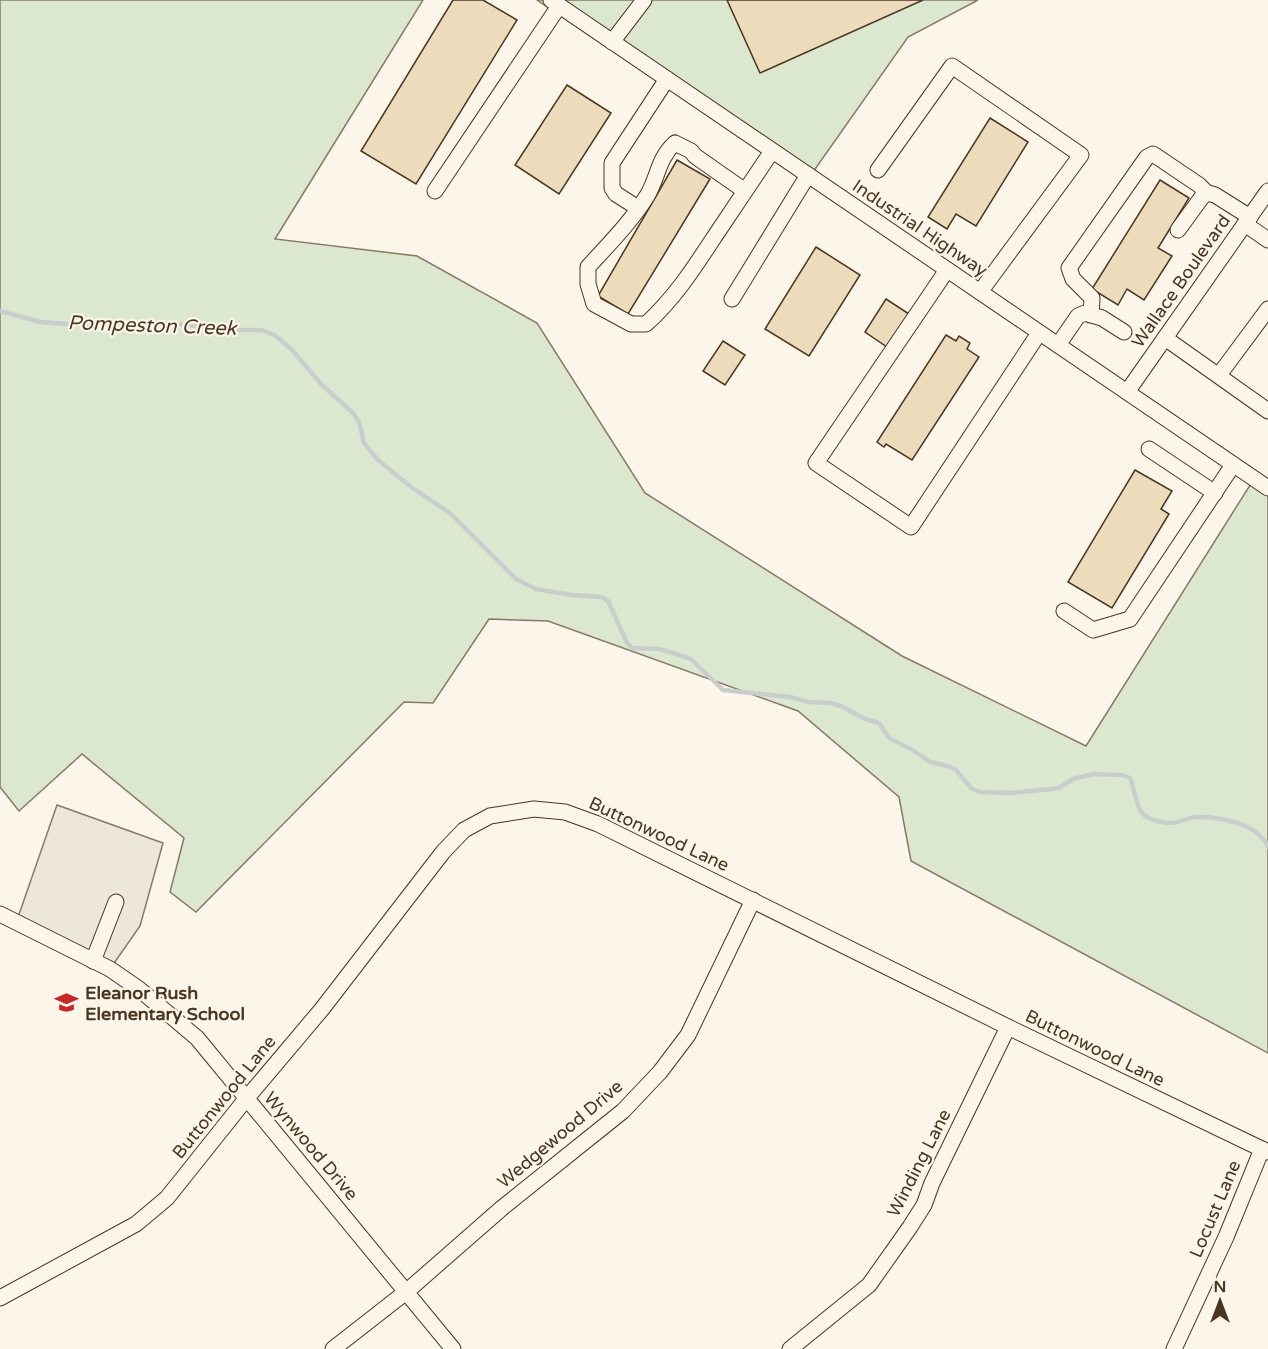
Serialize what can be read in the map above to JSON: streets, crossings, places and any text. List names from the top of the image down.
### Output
{
  "streets": {
    "street": [
      "Industrial Highway",
      "Wallace Boulevard",
      "Buttonwood Lane",
      "Wedgewood Drive",
      "Wynwood Drive",
      "Winding Lane",
      "Locust Lane"
    ]
  },
  "crossings": [
    ["Industrial Highway", "Wallace Boulevard"],
    ["Buttonwood Lane", "Wedgewood Drive"],
    ["Buttonwood Lane", "Wynwood Drive"],
    ["Buttonwood Lane", "Winding Lane"],
    ["Buttonwood Lane", "Locust Lane"],
    ["Wedgewood Drive", "Wynwood Drive"]
  ],
  "water": ["Pompeston Creek"],
  "places": {
    "school or university": ["Eleanor Rush Elementary School"]
  },
  "north": "top"
}
